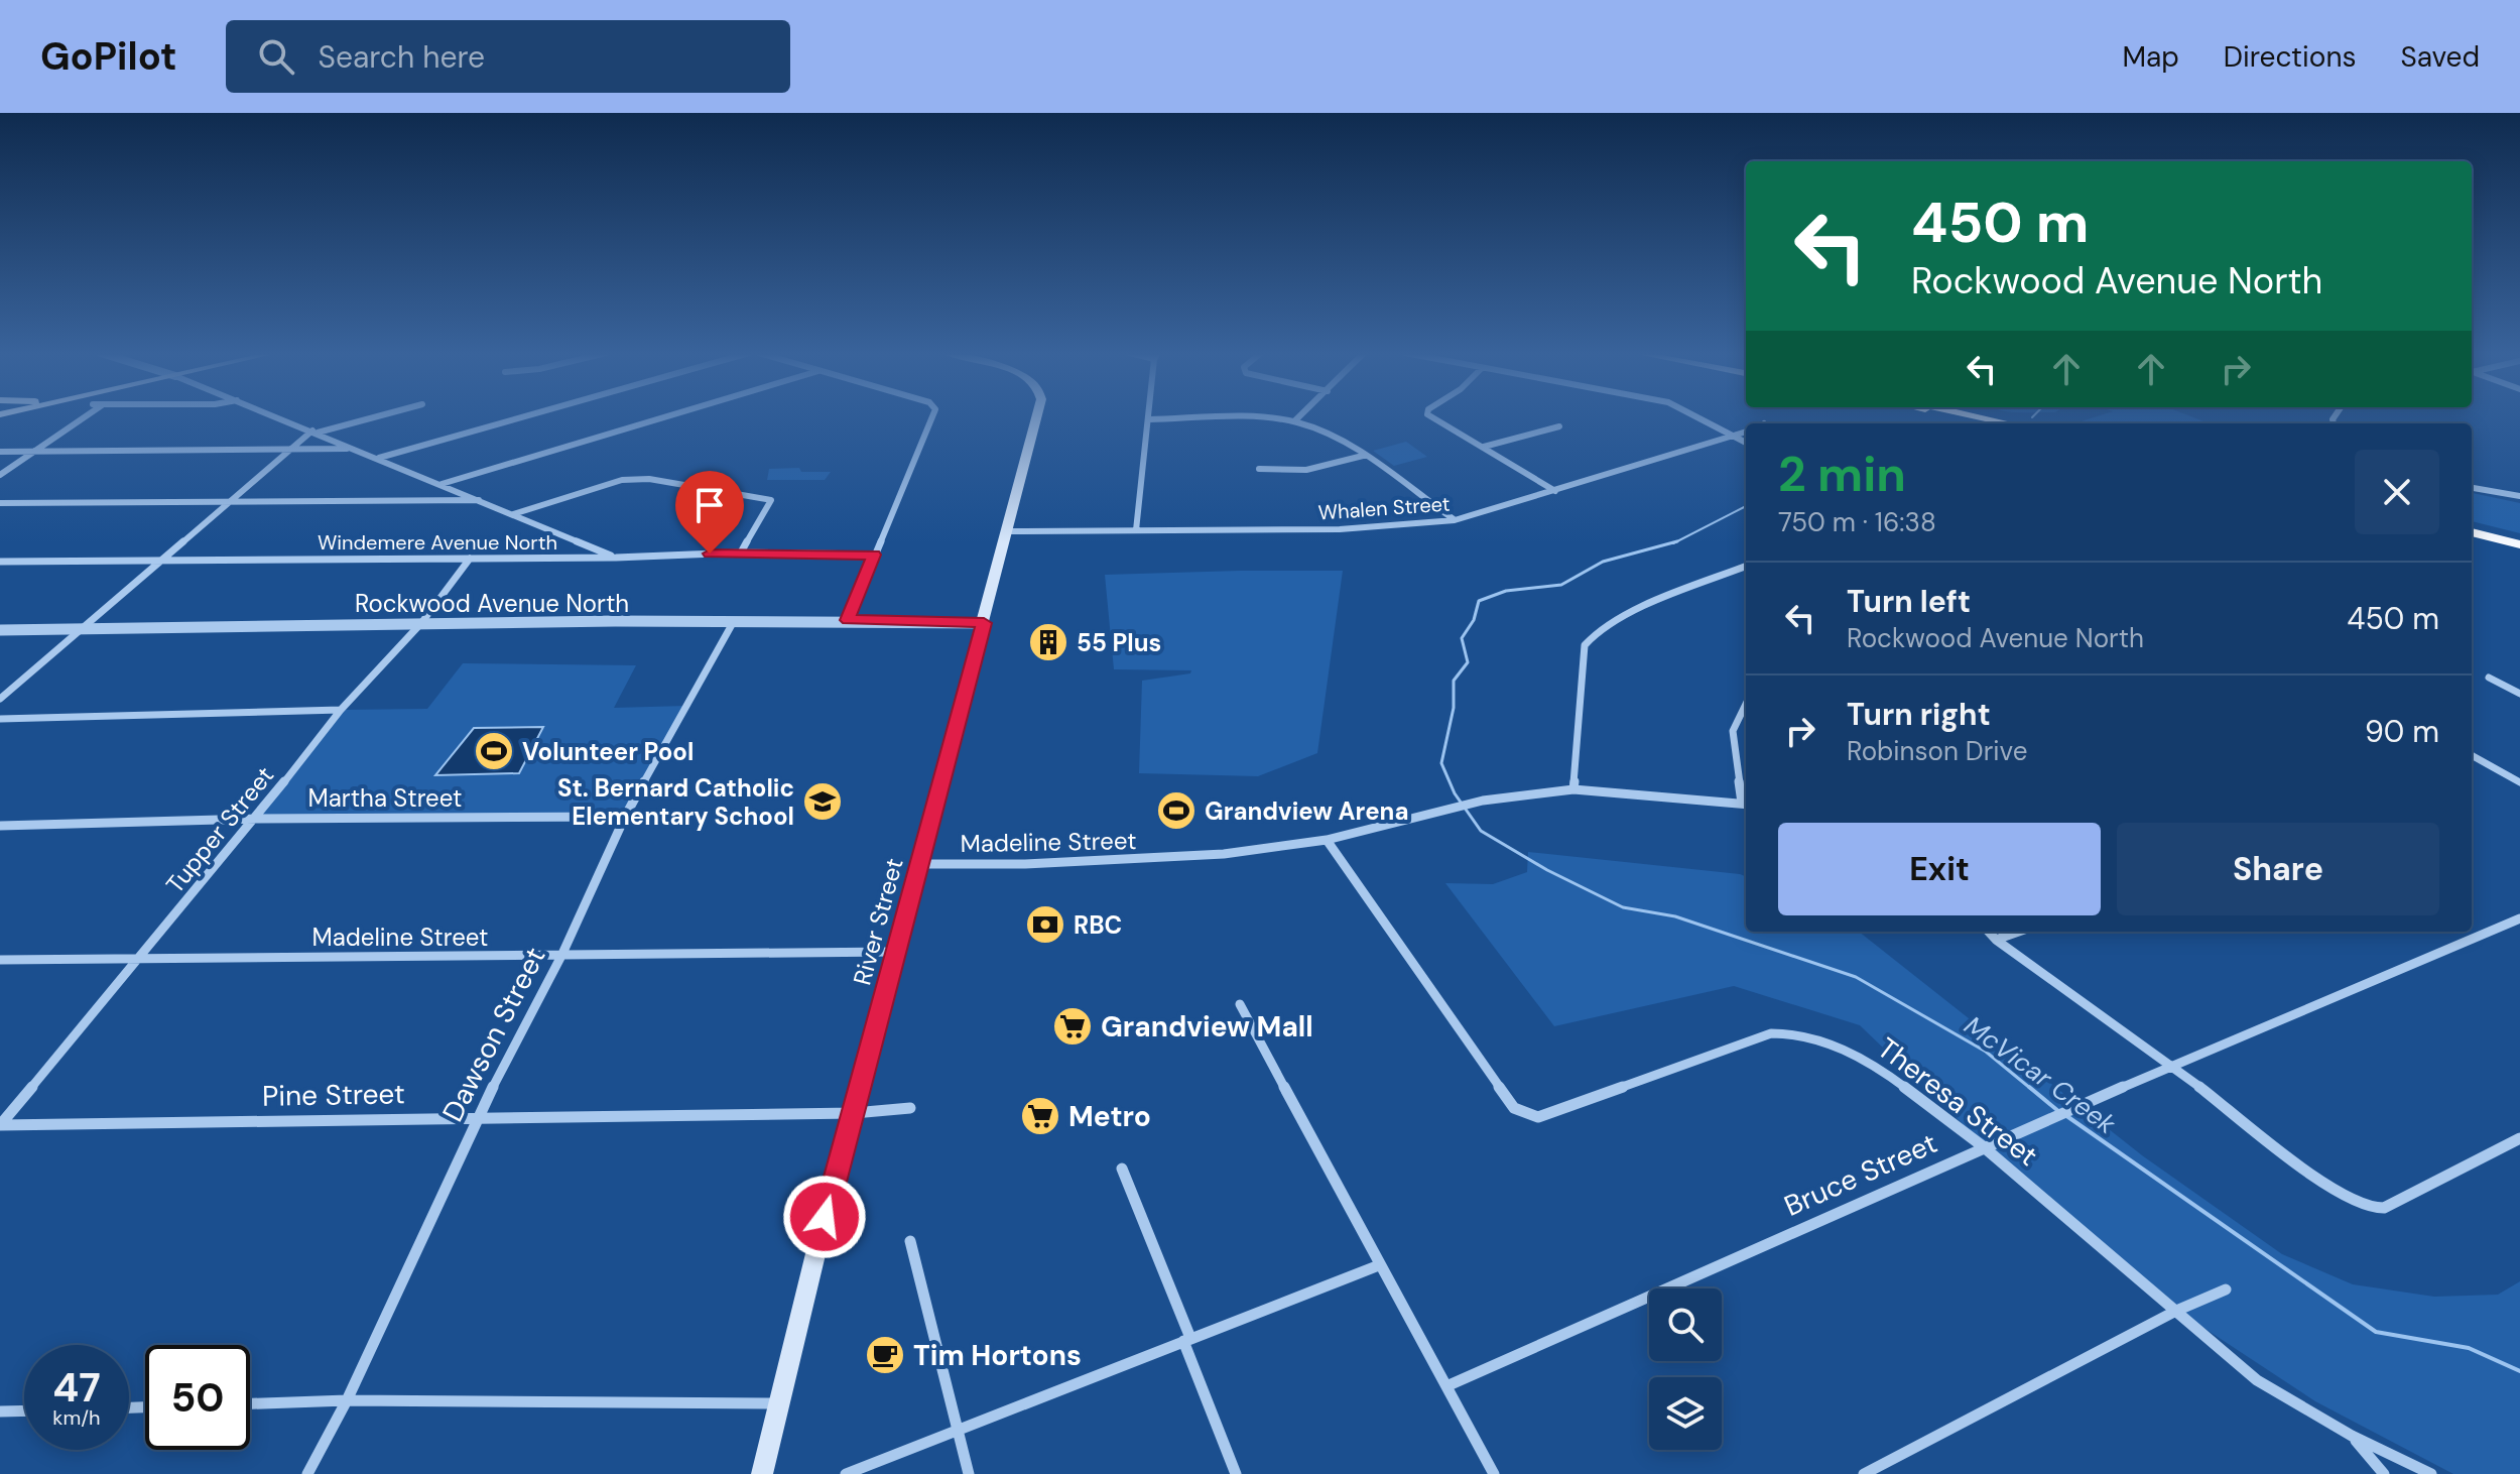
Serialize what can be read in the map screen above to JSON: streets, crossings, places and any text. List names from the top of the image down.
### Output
{
  "streets": {
    "main road": ["River Street"],
    "street": [
      "Whalen Street",
      "Windemere Avenue North",
      "Rockwood Avenue North",
      "Martha Street",
      "Tupper Street",
      "Madeline Street",
      "Dawson Street",
      "Pine Street",
      "Theresa Street",
      "Bruce Street"
    ]
  },
  "crossings": [
    ["Whalen Street", "River Street"],
    ["Windemere Avenue North", "Tupper Street"],
    ["Rockwood Avenue North", "Tupper Street"],
    ["Rockwood Avenue North", "River Street"],
    ["Rockwood Avenue North", "Dawson Street"],
    ["Martha Street", "Tupper Street"],
    ["Martha Street", "Dawson Street"],
    ["Tupper Street", "Madeline Street"],
    ["Tupper Street", "Pine Street"],
    ["Madeline Street", "River Street"],
    ["Madeline Street", "Dawson Street"],
    ["Madeline Street", "Theresa Street"],
    ["River Street", "Pine Street"],
    ["Dawson Street", "Pine Street"],
    ["Theresa Street", "Bruce Street"]
  ],
  "water": ["McVicar Creek"],
  "places": {
    "building": ["55 Plus"],
    "sports": ["Volunteer Pool", "Grandview Arena"],
    "school or university": ["St. Bernard Catholic Elementary School"],
    "bank": ["RBC"],
    "supermarket": ["Grandview Mall", "Metro"],
    "cafe": ["Tim Hortons"]
  },
  "page": {
    "header": "GoPilot",
    "search": "Search here",
    "nav": ["Map", "Directions", "Saved"],
    "turn": ["450 m", "Rockwood Avenue North"],
    "heading": ["2 min", "750 m · 16:38"],
    "list": [
      {
        "name": "Turn left",
        "note": "Rockwood Avenue North",
        "value": "450 m"
      },
      {
        "name": "Turn right",
        "note": "Robinson Drive",
        "value": "90 m"
      }
    ],
    "buttons": ["Exit", "Share"],
    "speed": "47 km/h",
    "limit": "50"
  }
}
